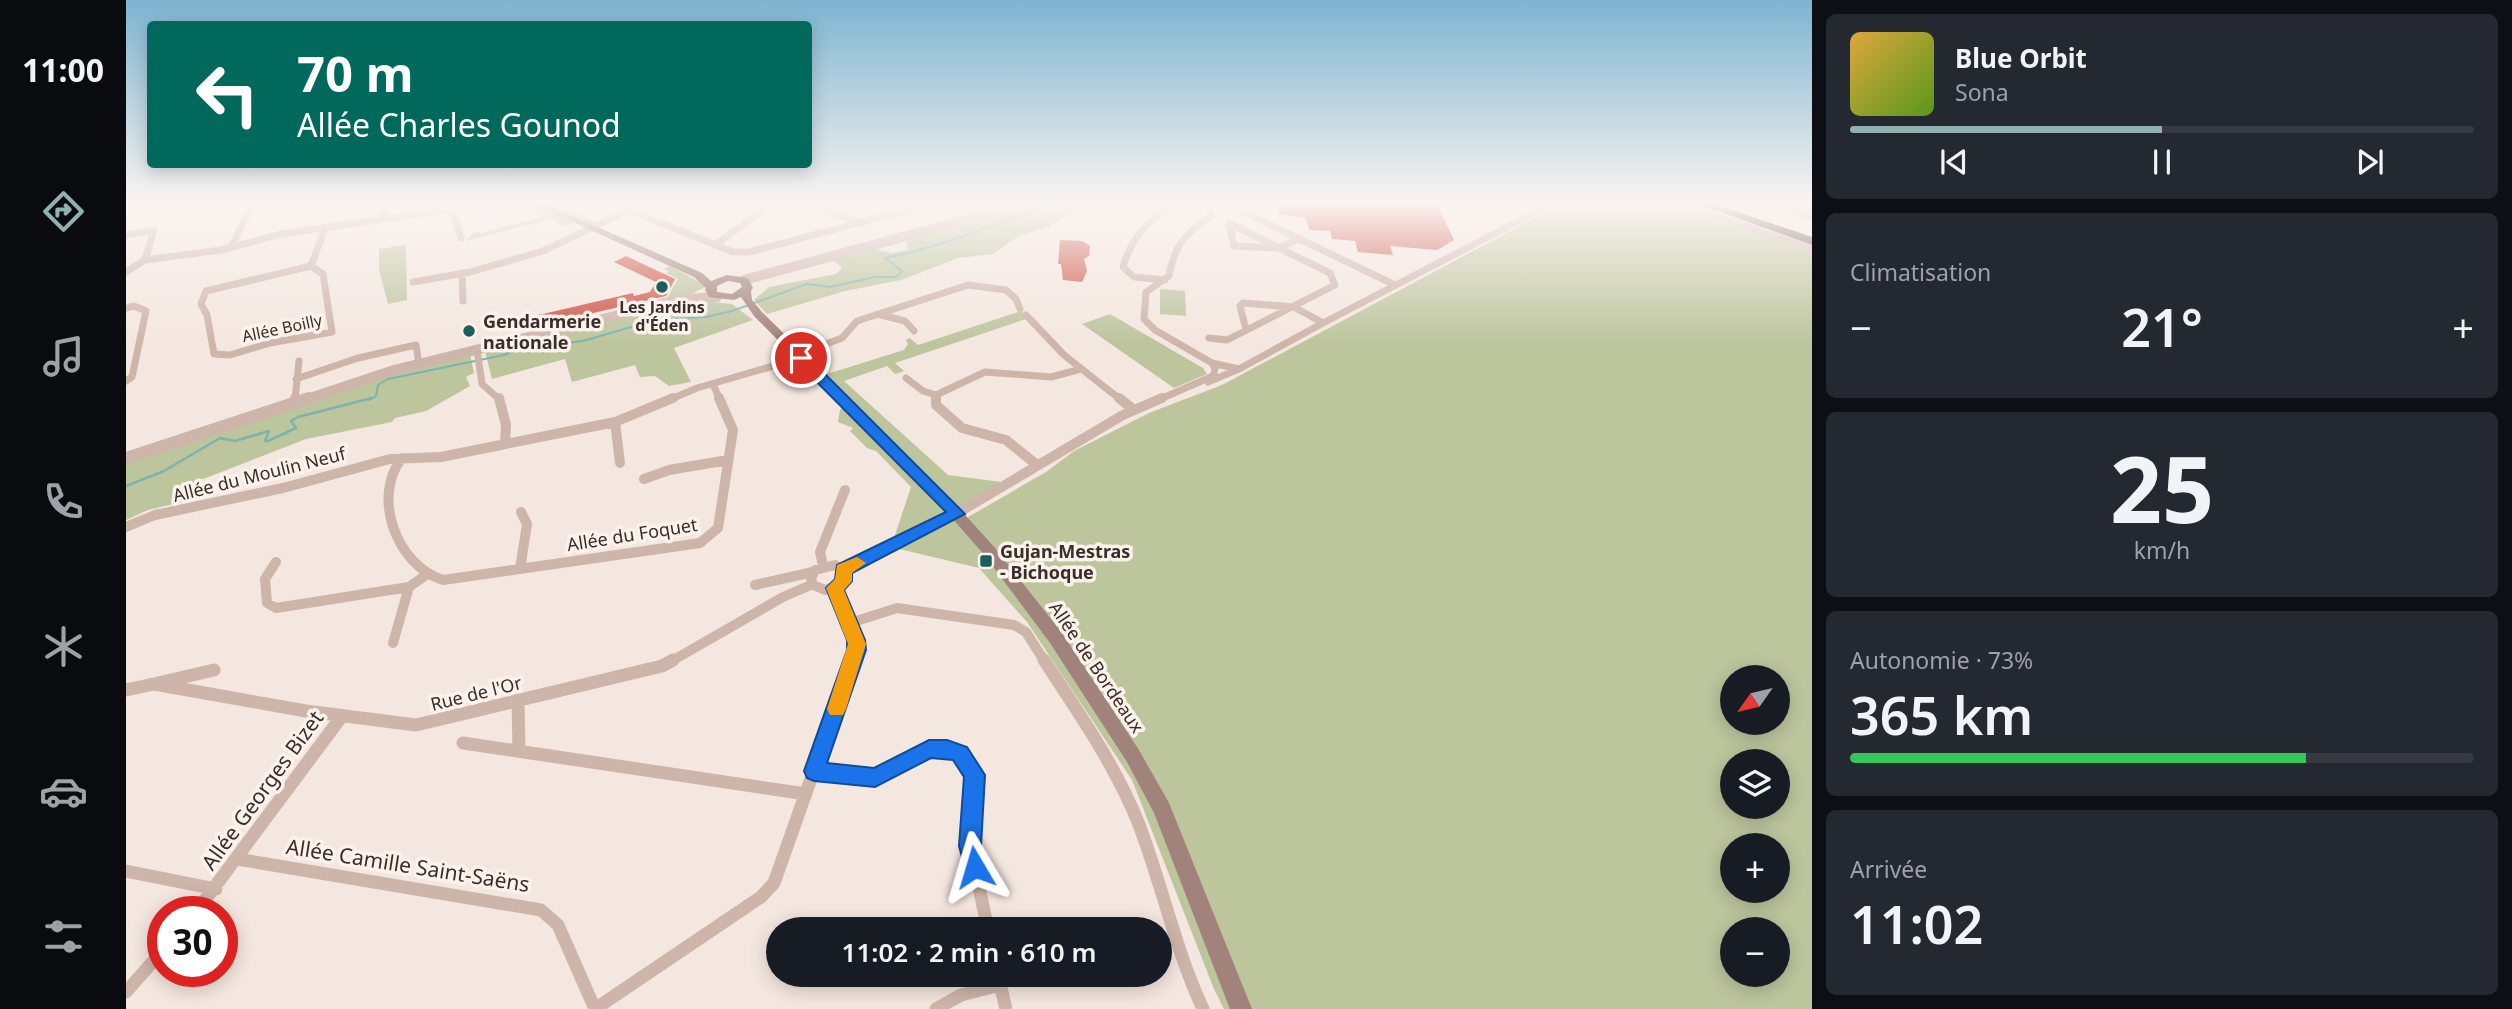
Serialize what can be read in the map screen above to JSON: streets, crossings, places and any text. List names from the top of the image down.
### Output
{
  "streets": {
    "main road": ["Allée de Bordeaux"],
    "street": [
      "Allée Boilly",
      "Allée du Moulin Neuf",
      "Allée du Foquet",
      "Rue de l'Or",
      "Allée Georges Bizet",
      "Allée Camille Saint-Saëns"
    ]
  },
  "crossings": [
    ["Allée du Moulin Neuf", "Allée du Foquet"],
    ["Allée du Moulin Neuf", "Allée de Bordeaux"],
    ["Rue de l'Or", "Allée Georges Bizet"],
    ["Allée Georges Bizet", "Allée Camille Saint-Saëns"]
  ],
  "places": {
    "other": ["Les Jardins d'Éden", "Gendarmerie nationale"],
    "transit": ["Gujan-Mestras - Bichoque"]
  },
  "north": "bottom left",
  "page": {
    "tabs": "11:00",
    "turn": ["70 m", "Allée Charles Gounod"],
    "song": ["Blue Orbit", "Sona"],
    "tile": [
      "Climatisation",
      ["25", "km/h"],
      ["Autonomie · 73%", "365 km"],
      ["Arrivée", "11:02"]
    ],
    "heat": ["−", "21°", "+"],
    "map_buttons": ["+", "−"],
    "limit": "30",
    "trip": "11:02 · 2 min · 610 m"
  }
}
